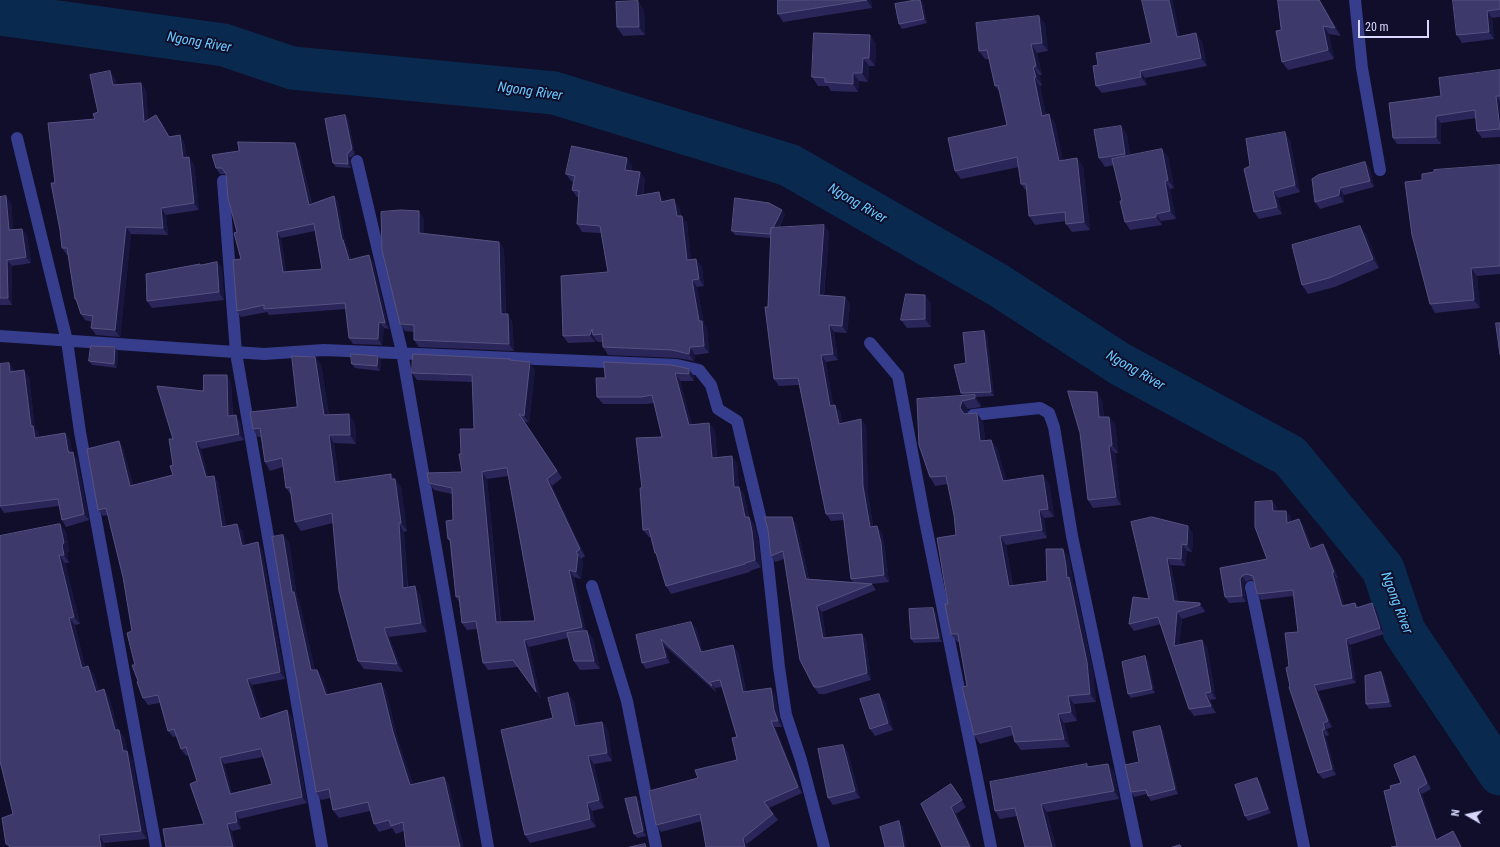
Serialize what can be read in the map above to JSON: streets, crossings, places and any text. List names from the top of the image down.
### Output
{
  "water": ["Ngong River"],
  "scale_bar": "20 m",
  "north": "left"
}
